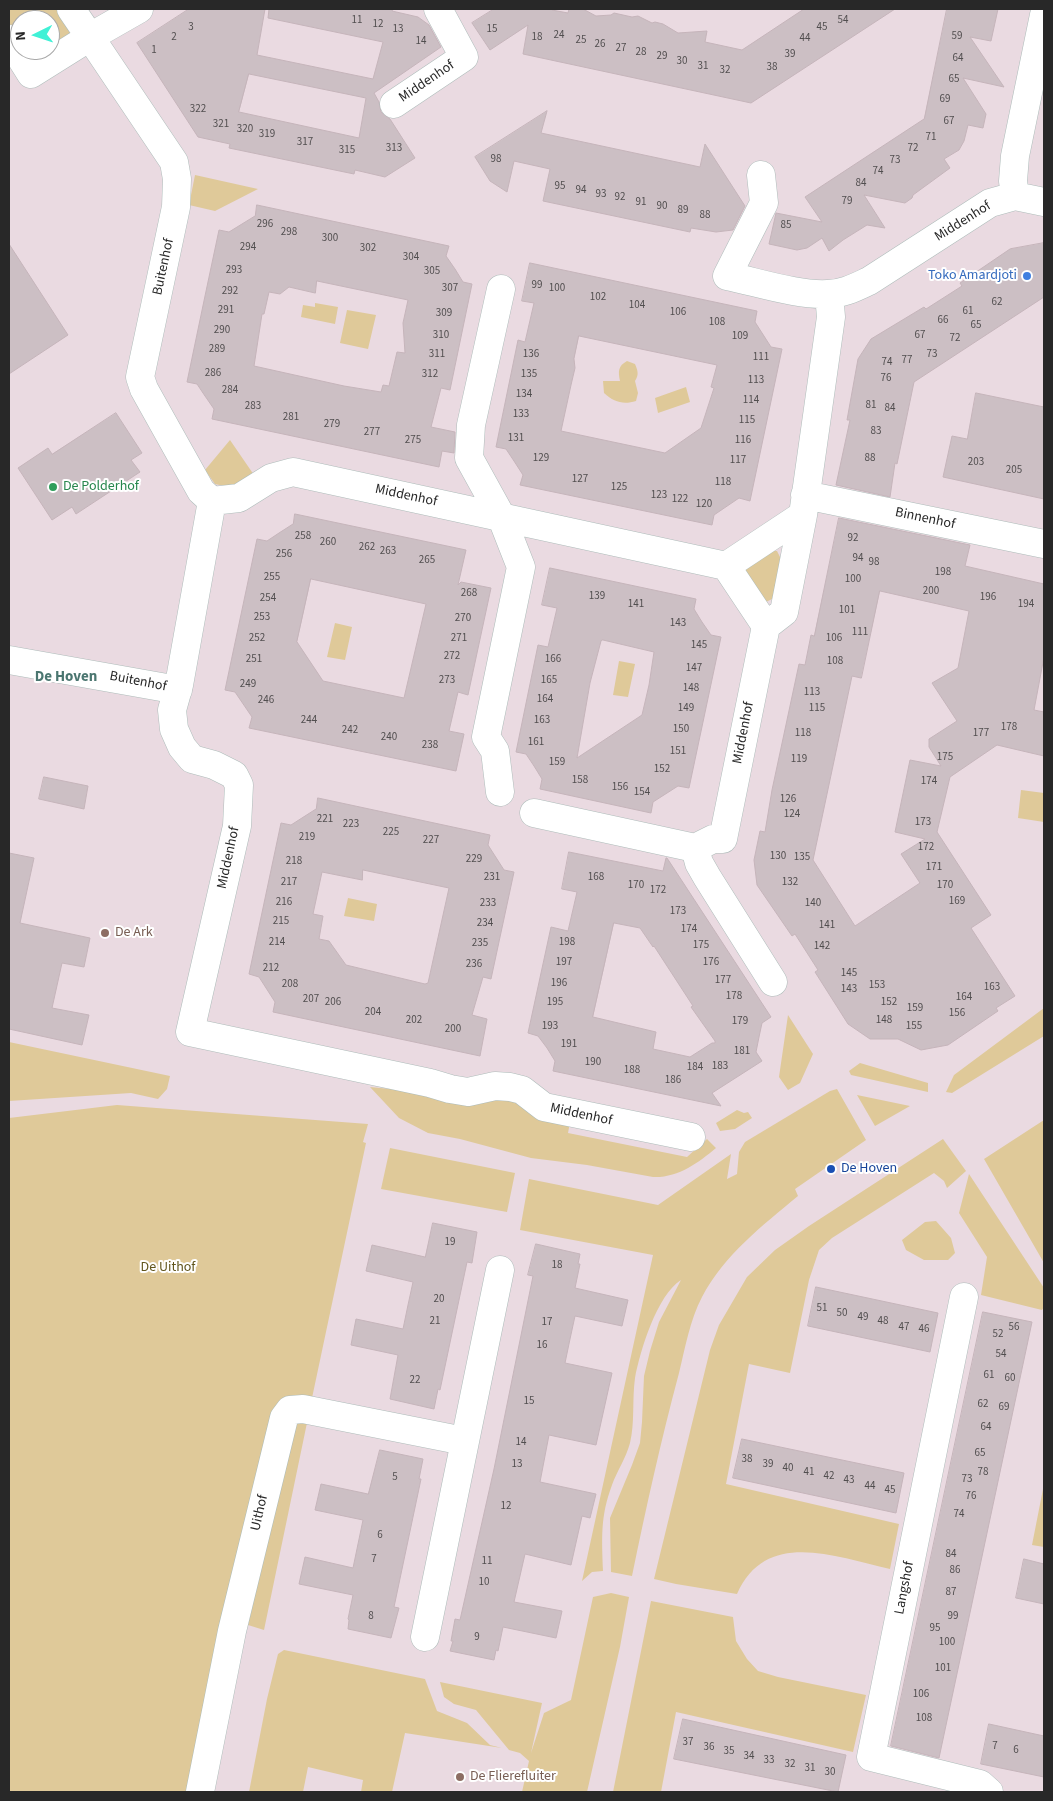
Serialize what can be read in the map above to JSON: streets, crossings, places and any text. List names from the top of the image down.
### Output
{
  "streets": {
    "street": [
      "Middenhof",
      "Buitenhof",
      "Binnenhof",
      "Uithof",
      "Langshof"
    ]
  },
  "crossings": [
    ["Middenhof", "Buitenhof"]
  ],
  "districts": ["De Hoven"],
  "parks": ["De Uithof"],
  "places": [
    "Toko Amardjoti",
    "De Polderhof",
    "De Ark",
    "De Hoven",
    "De Flierefluiter"
  ],
  "house_numbers": [
    "11",
    "54",
    "12",
    "3",
    "45",
    "13",
    "15",
    "24",
    "59",
    "2",
    "18",
    "44",
    "25",
    "14",
    "26",
    "27",
    "1",
    "28",
    "39",
    "29",
    "64",
    "30",
    "31",
    "38",
    "32",
    "65",
    "69",
    "322",
    "67",
    "321",
    "320",
    "319",
    "71",
    "317",
    "313",
    "72",
    "315",
    "98",
    "73",
    "74",
    "84",
    "95",
    "94",
    "93",
    "92",
    "79",
    "91",
    "90",
    "89",
    "88",
    "296",
    "85",
    "298",
    "300",
    "294",
    "302",
    "304",
    "293",
    "305",
    "99",
    "307",
    "100",
    "292",
    "102",
    "62",
    "104",
    "291",
    "61",
    "106",
    "309",
    "66",
    "108",
    "65",
    "290",
    "310",
    "67",
    "109",
    "72",
    "289",
    "311",
    "136",
    "73",
    "111",
    "77",
    "74",
    "286",
    "312",
    "135",
    "76",
    "113",
    "284",
    "134",
    "114",
    "81",
    "283",
    "84",
    "133",
    "281",
    "115",
    "279",
    "83",
    "277",
    "131",
    "275",
    "116",
    "129",
    "88",
    "117",
    "203",
    "205",
    "127",
    "118",
    "125",
    "123",
    "122",
    "120",
    "258",
    "92",
    "260",
    "262",
    "263",
    "256",
    "94",
    "265",
    "98",
    "198",
    "255",
    "100",
    "200",
    "268",
    "139",
    "196",
    "254",
    "141",
    "194",
    "101",
    "253",
    "270",
    "143",
    "111",
    "252",
    "271",
    "106",
    "145",
    "272",
    "251",
    "166",
    "108",
    "147",
    "273",
    "165",
    "249",
    "148",
    "113",
    "164",
    "246",
    "149",
    "115",
    "244",
    "163",
    "178",
    "150",
    "242",
    "118",
    "177",
    "240",
    "161",
    "238",
    "151",
    "175",
    "119",
    "159",
    "152",
    "158",
    "174",
    "156",
    "154",
    "126",
    "124",
    "221",
    "173",
    "223",
    "225",
    "219",
    "227",
    "172",
    "130",
    "135",
    "229",
    "218",
    "171",
    "231",
    "168",
    "217",
    "132",
    "170",
    "170",
    "172",
    "169",
    "216",
    "233",
    "140",
    "173",
    "215",
    "234",
    "141",
    "174",
    "214",
    "198",
    "235",
    "175",
    "142",
    "197",
    "176",
    "236",
    "212",
    "145",
    "177",
    "196",
    "208",
    "153",
    "163",
    "143",
    "178",
    "164",
    "207",
    "206",
    "195",
    "152",
    "159",
    "204",
    "156",
    "202",
    "148",
    "179",
    "193",
    "155",
    "200",
    "191",
    "181",
    "190",
    "183",
    "184",
    "188",
    "186",
    "19",
    "18",
    "20",
    "51",
    "50",
    "49",
    "21",
    "48",
    "17",
    "47",
    "56",
    "46",
    "52",
    "16",
    "54",
    "61",
    "60",
    "22",
    "15",
    "62",
    "69",
    "64",
    "14",
    "65",
    "38",
    "13",
    "39",
    "40",
    "41",
    "78",
    "42",
    "5",
    "73",
    "43",
    "44",
    "45",
    "76",
    "12",
    "74",
    "6",
    "84",
    "7",
    "11",
    "86",
    "10",
    "87",
    "8",
    "99",
    "95",
    "9",
    "100",
    "101",
    "106",
    "108",
    "37",
    "7",
    "36",
    "6",
    "35",
    "34",
    "33",
    "32",
    "31",
    "30"
  ],
  "north": "left"
}
